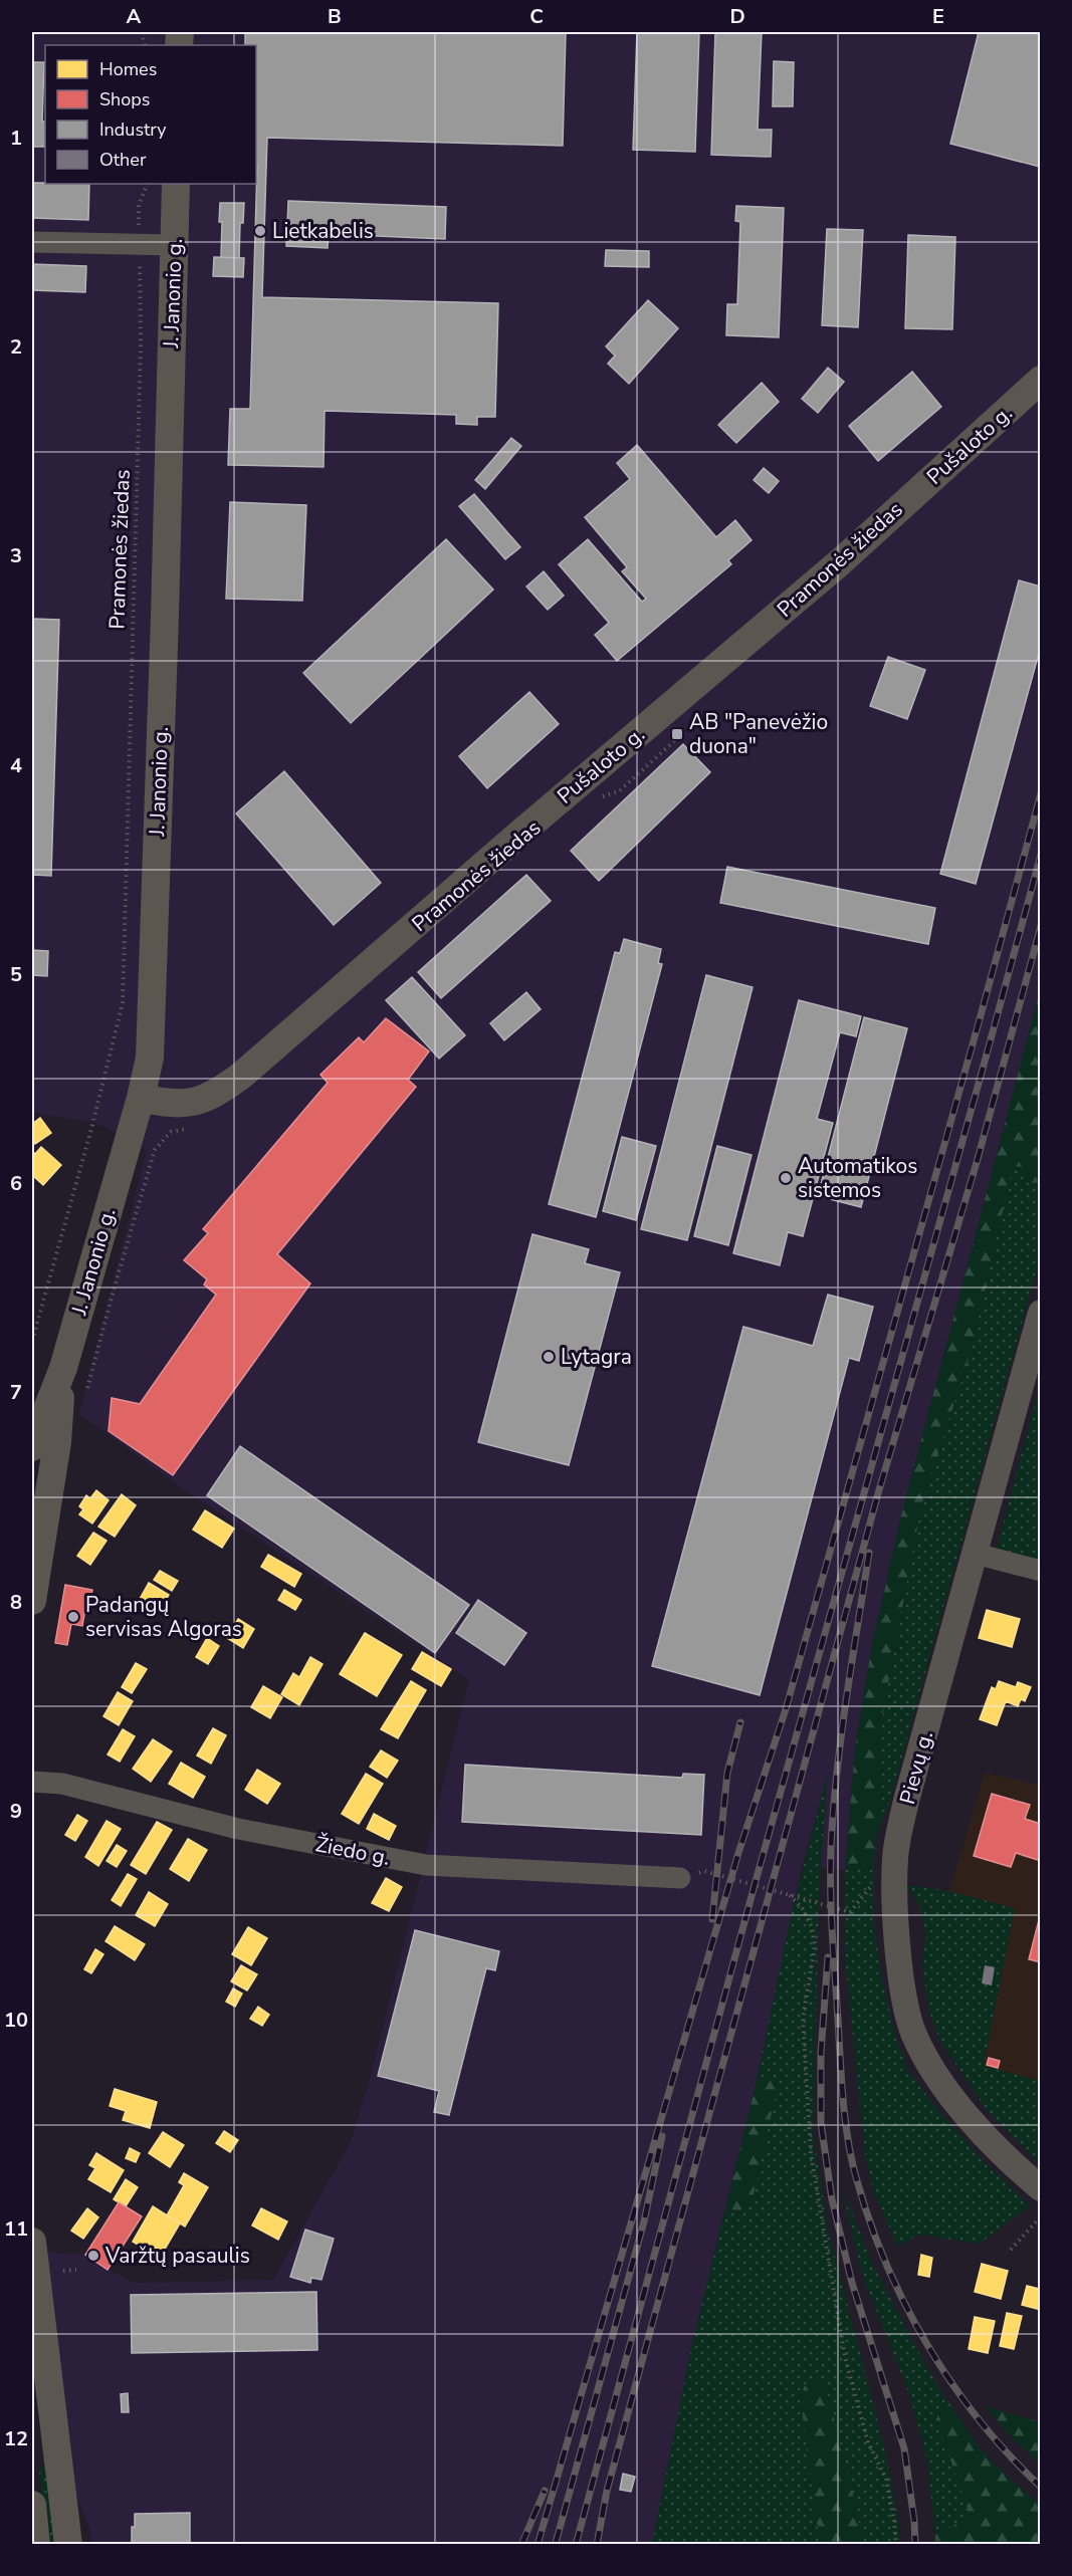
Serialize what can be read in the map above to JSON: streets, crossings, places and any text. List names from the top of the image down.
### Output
{
  "streets": {
    "main road": ["J. Janonio g.", "Pušaloto g."],
    "street": ["Pievų g.", "Žiedo g."],
    "path": ["Pramonės žiedas"]
  },
  "crossings": [
    ["J. Janonio g.", "Pušaloto g."]
  ],
  "places": {
    "other": [
      "Lietkabelis",
      "Automatikos sistemos",
      "Lytagra",
      "Padangų servisas Algoras",
      "Varžtų pasaulis"
    ],
    "transit": ["AB \"Panevėžio duona\""]
  },
  "legend": [
    "Homes",
    "Shops",
    "Industry",
    "Other"
  ],
  "grid": {
    "columns": [
      "A",
      "B",
      "C",
      "D",
      "E"
    ],
    "rows": [
      "1",
      "2",
      "3",
      "4",
      "5",
      "6",
      "7",
      "8",
      "9",
      "10",
      "11",
      "12"
    ]
  }
}
